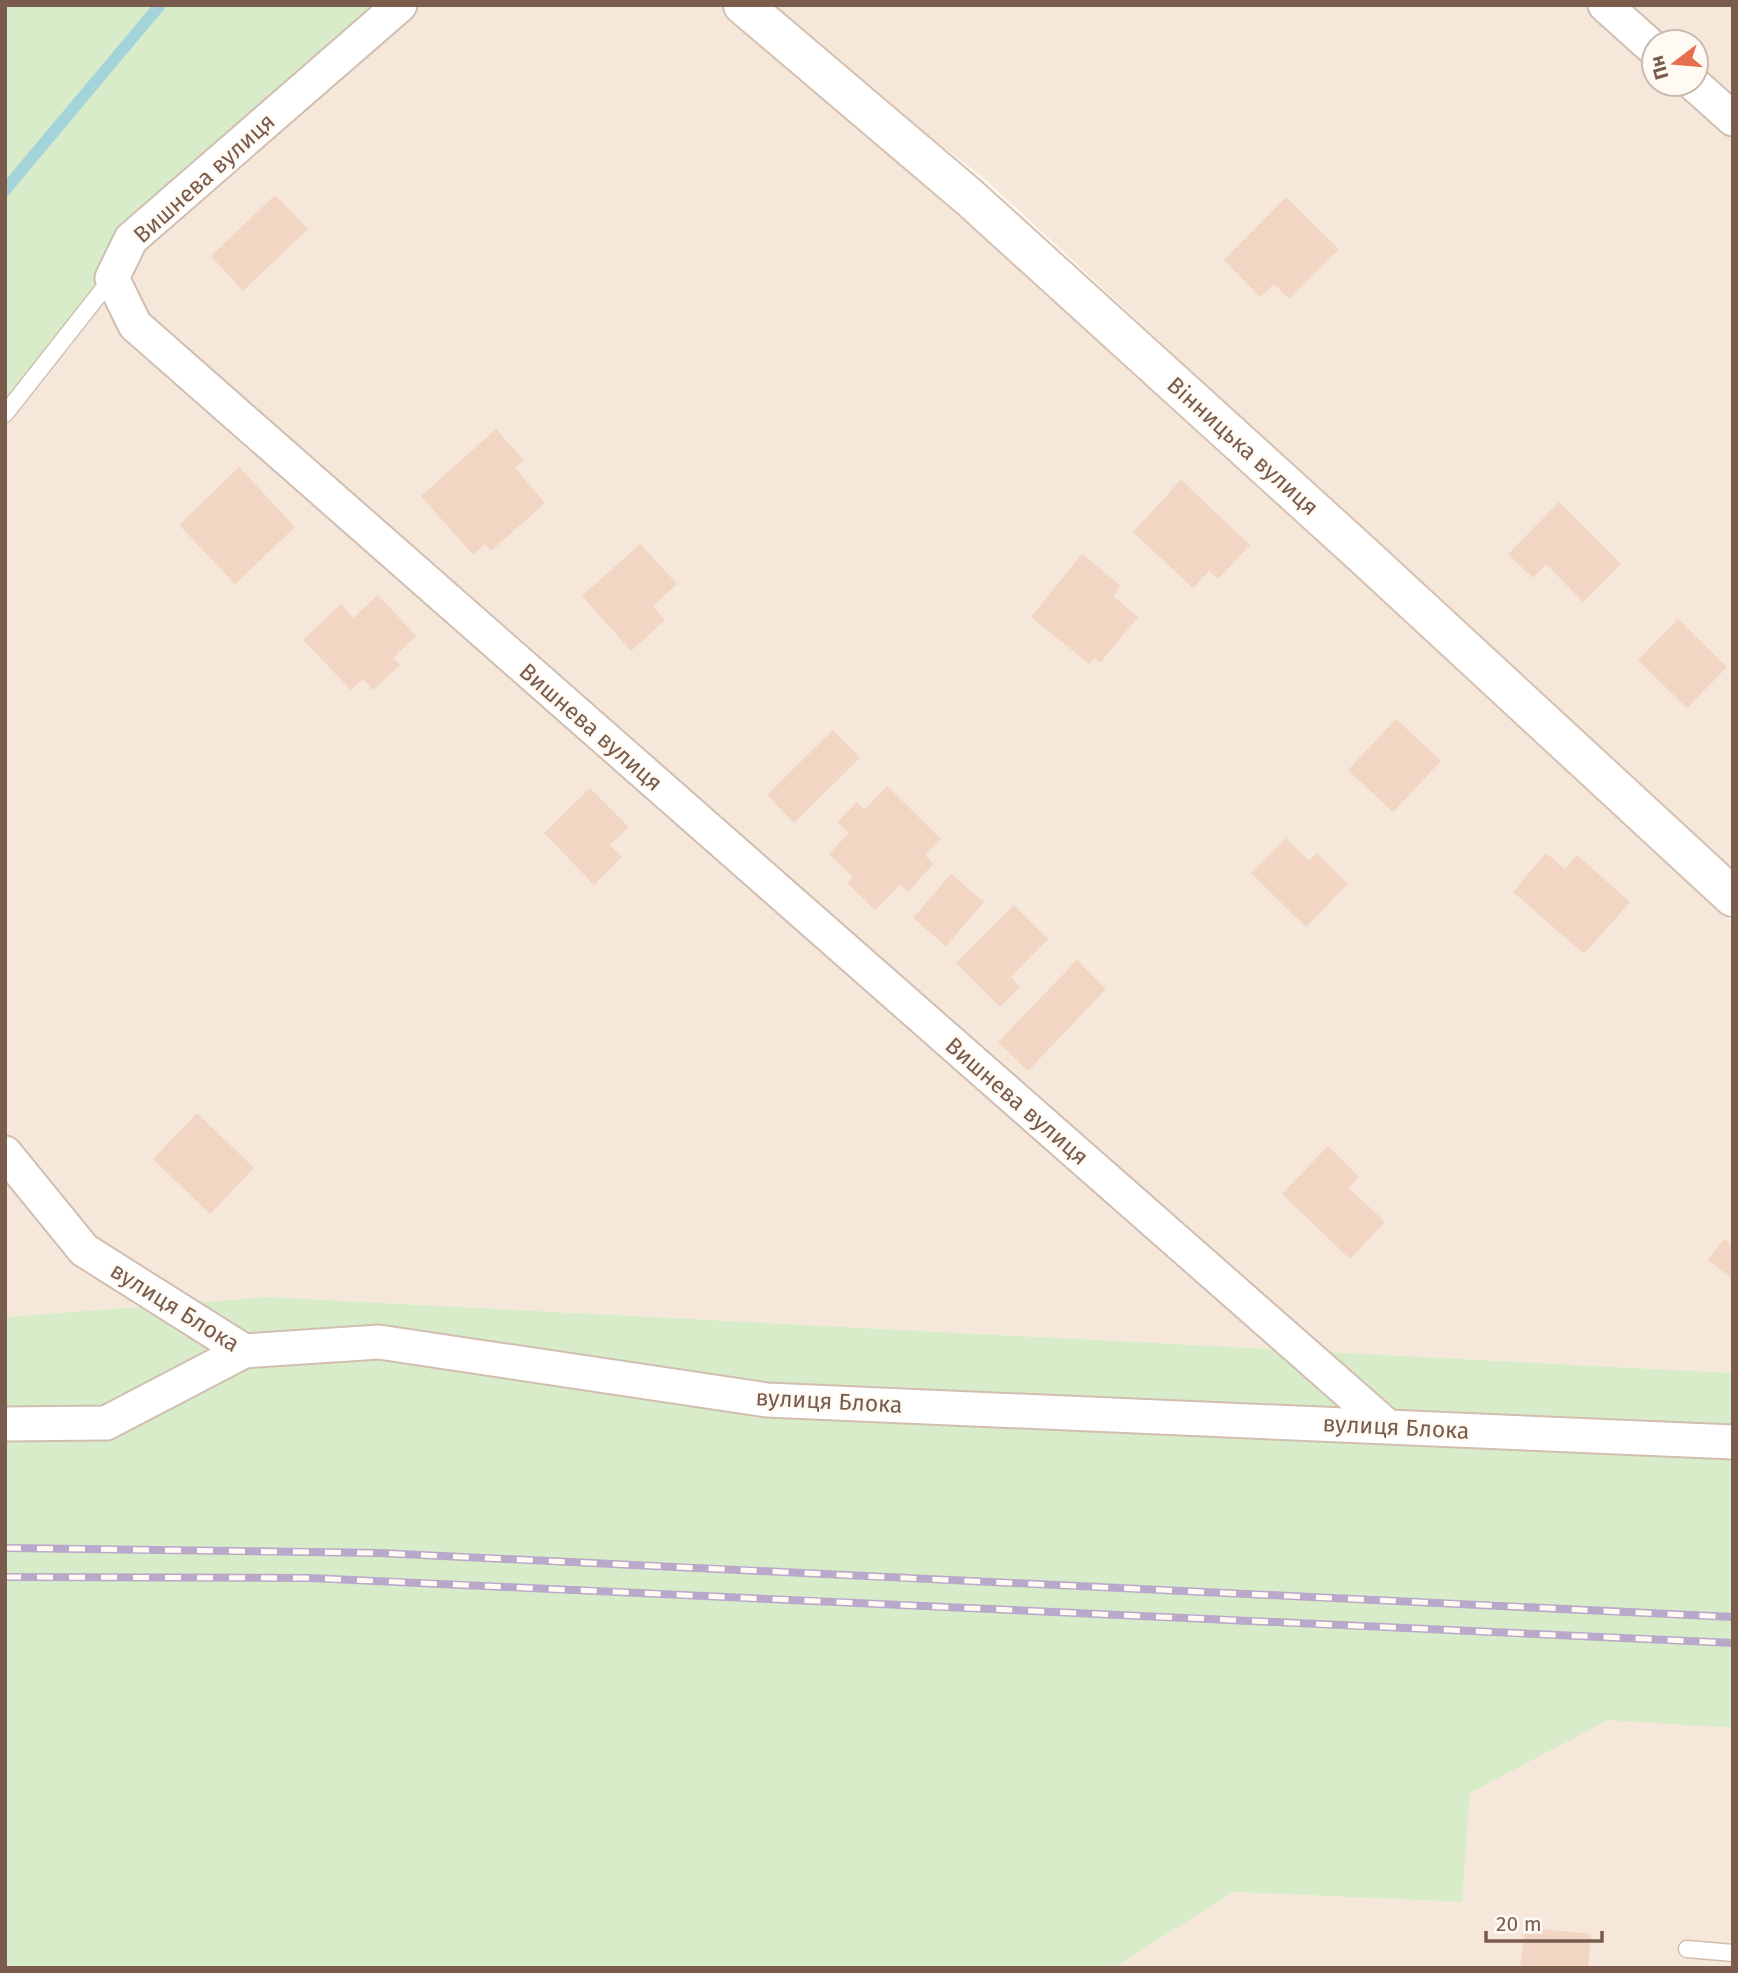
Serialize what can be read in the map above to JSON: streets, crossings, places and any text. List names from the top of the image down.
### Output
{
  "streets": {
    "street": ["Вишнева вулиця", "Вінницька вулиця", "вулиця Блока"]
  },
  "crossings": [
    ["Вишнева вулиця", "вулиця Блока"]
  ],
  "scale_bar": "20 m",
  "north": "left"
}
